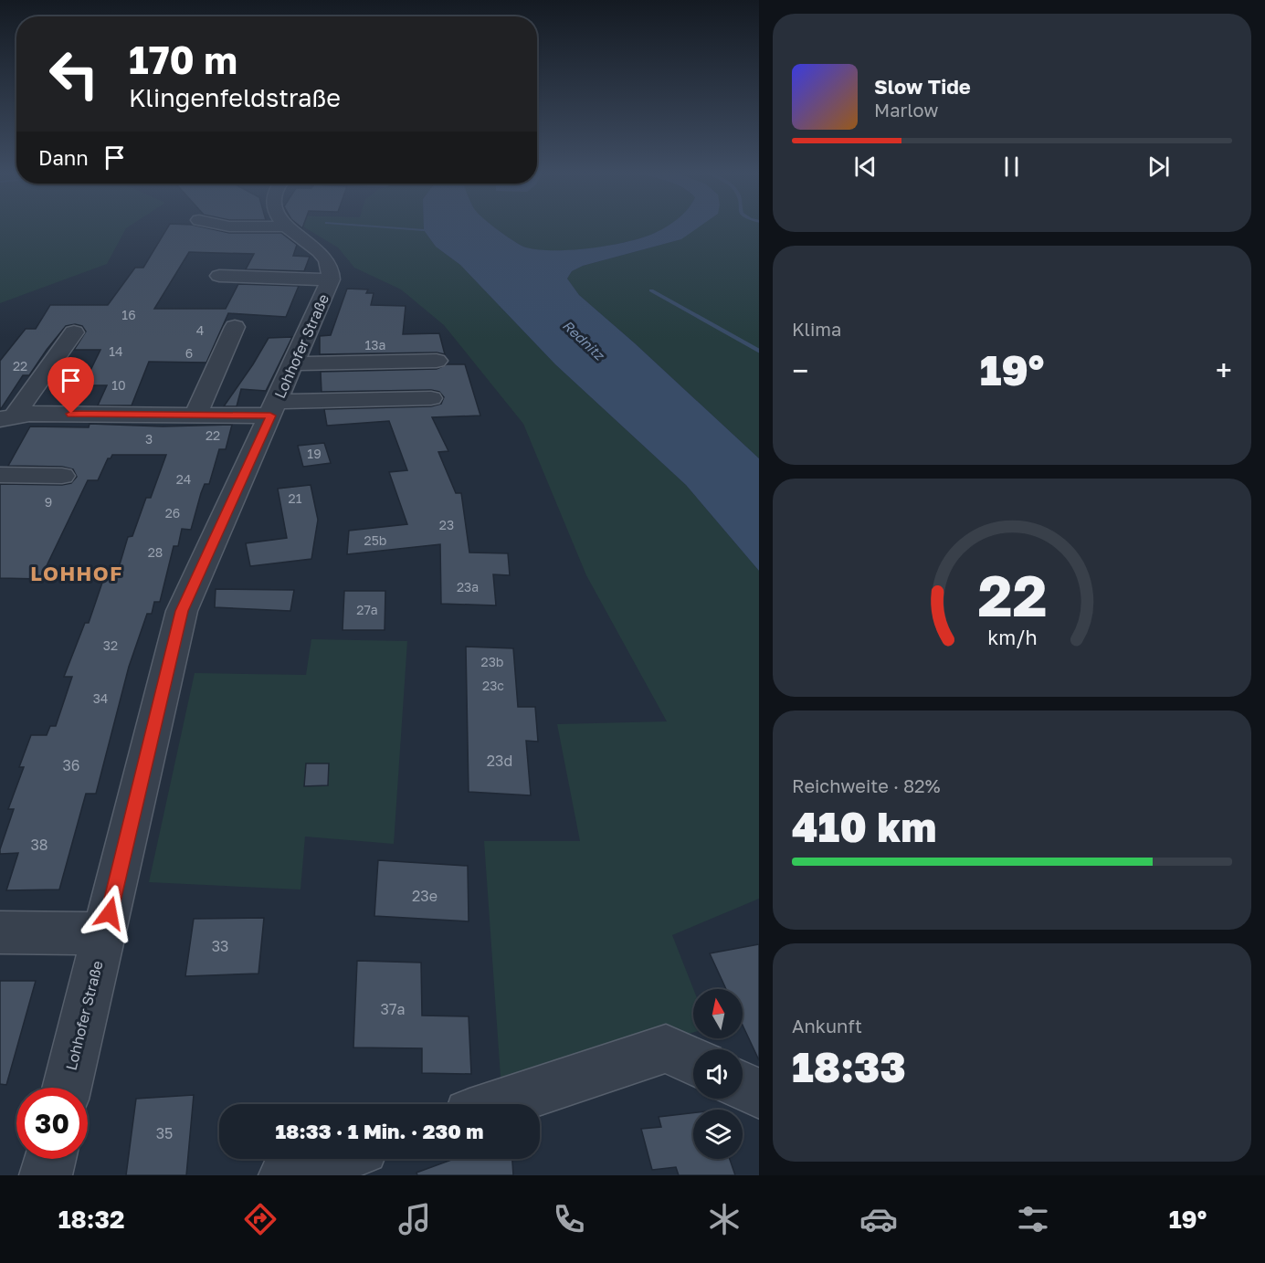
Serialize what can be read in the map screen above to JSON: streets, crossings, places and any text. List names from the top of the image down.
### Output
{
  "streets": {
    "street": ["Lohhofer Straße"]
  },
  "districts": ["LOHHOF"],
  "water": ["Rednitz"],
  "house_numbers": [
    "16",
    "4",
    "13a",
    "14",
    "6",
    "22",
    "10",
    "22",
    "3",
    "19",
    "24",
    "21",
    "9",
    "26",
    "23",
    "25b",
    "28",
    "23a",
    "27a",
    "32",
    "23b",
    "23c",
    "34",
    "23d",
    "36",
    "38",
    "23e",
    "33",
    "37a",
    "35"
  ],
  "north": "top",
  "page": {
    "turn": ["170 m", "Klingenfeldstraße"],
    "song": ["Slow Tide", "Marlow"],
    "then": "Dann",
    "tile": [
      "Klima",
      ["Reichweite · 82%", "410 km"],
      ["Ankunft", "18:33"]
    ],
    "heat": ["−", "19°", "+"],
    "limit": "30",
    "trip": "18:33 · 1 Min. · 230 m",
    "tabs": ["18:32", "19°"],
    "gauge": ["22", "km/h"]
  }
}
